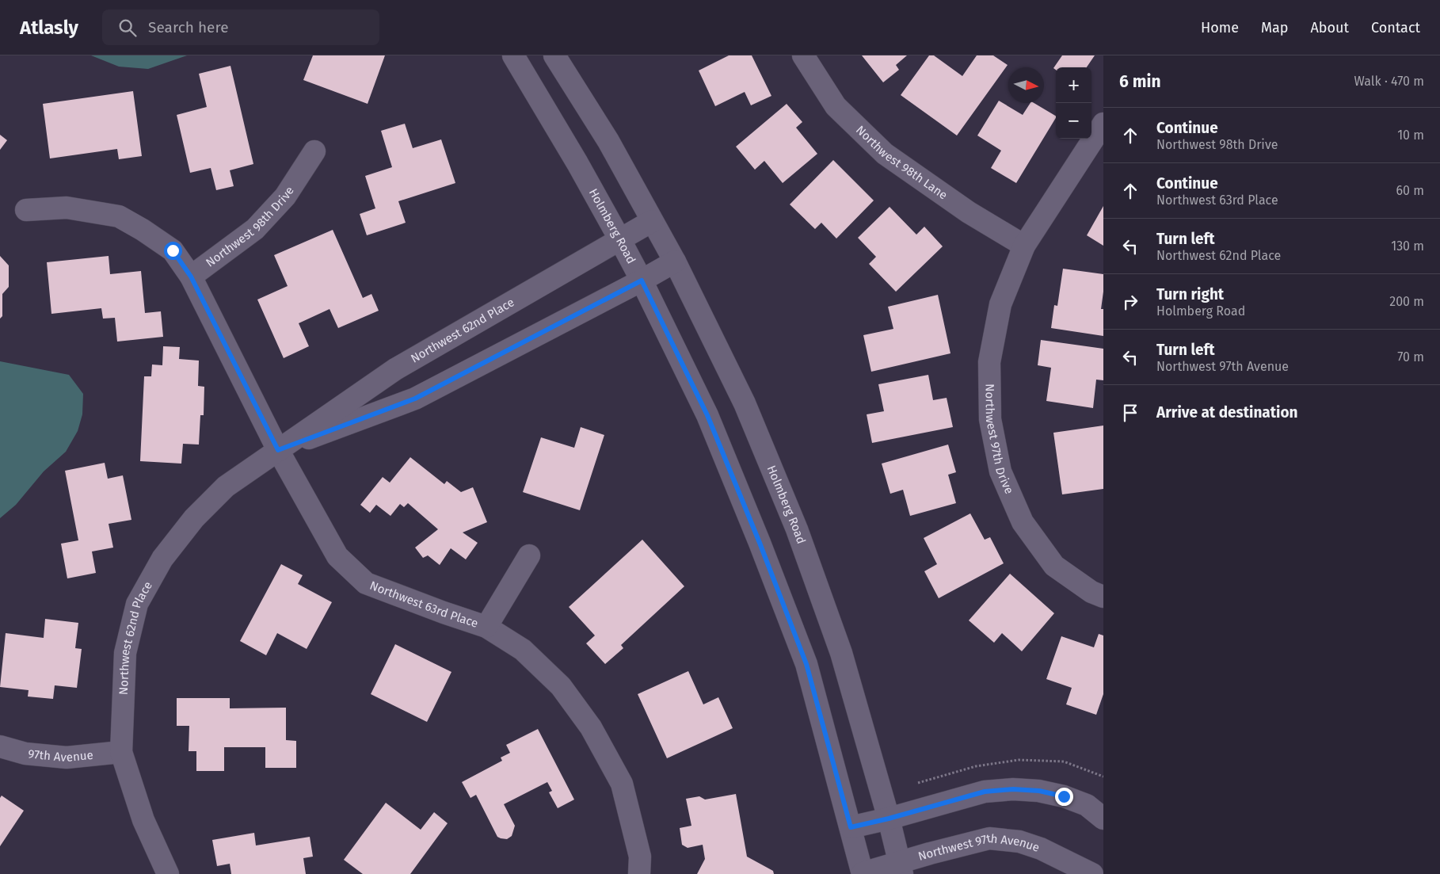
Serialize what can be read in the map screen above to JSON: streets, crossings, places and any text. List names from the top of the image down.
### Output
{
  "streets": {
    "street": [
      "Northwest 98th Lane",
      "Northwest 98th Drive",
      "Holmberg Road",
      "Northwest 62nd Place",
      "Northwest 97th Drive",
      "Northwest 63rd Place",
      "97th Avenue",
      "Northwest 97th Avenue"
    ]
  },
  "crossings": [
    ["Northwest 98th Lane", "Northwest 97th Drive"],
    ["Northwest 98th Drive", "Northwest 63rd Place"],
    ["Holmberg Road", "Northwest 62nd Place"],
    ["Holmberg Road", "Northwest 97th Avenue"],
    ["Northwest 62nd Place", "Northwest 63rd Place"],
    ["Northwest 62nd Place", "97th Avenue"]
  ],
  "north": "right",
  "page": {
    "header": "Atlasly",
    "search": "Search here",
    "nav": [
      "Home",
      "Map",
      "About",
      "Contact"
    ],
    "heading": ["6 min", "Walk · 470 m"],
    "map_buttons": ["+", "−"],
    "list": [
      ["Continue", "Northwest 98th Drive", "10 m"],
      ["Continue", "Northwest 63rd Place", "60 m"],
      ["Turn left", "Northwest 62nd Place", "130 m"],
      ["Turn right", "Holmberg Road", "200 m"],
      ["Turn left", "Northwest 97th Avenue", "70 m"],
      "Arrive at destination"
    ]
  }
}
